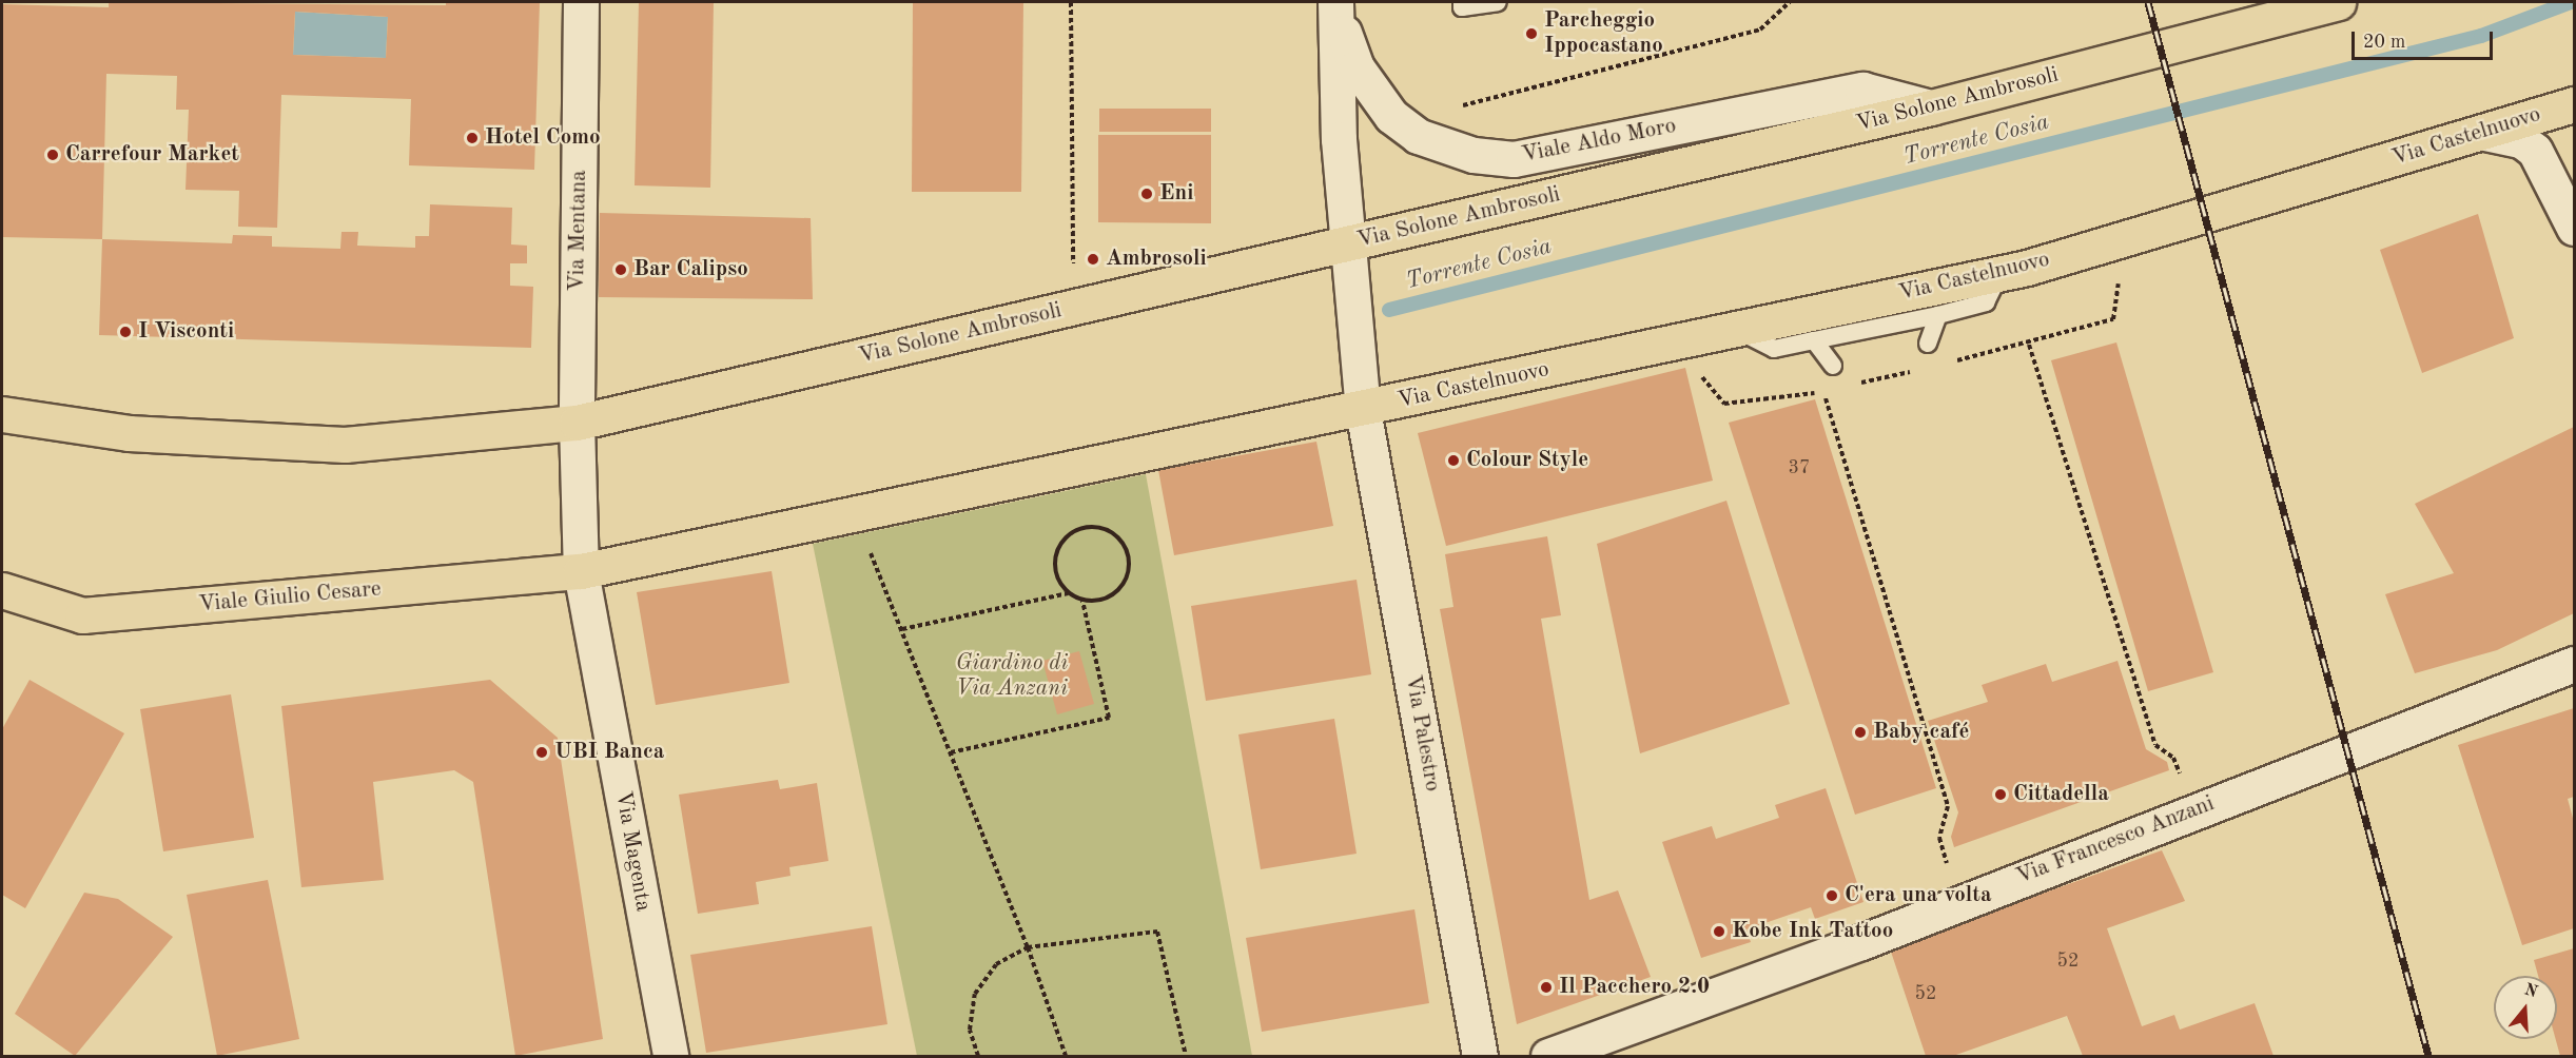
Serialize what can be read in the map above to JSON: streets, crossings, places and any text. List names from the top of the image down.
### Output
{
  "streets": {
    "main road": ["Via Solone Ambrosoli", "Via Castelnuovo", "Viale Giulio Cesare"],
    "street": [
      "Viale Aldo Moro",
      "Via Mentana",
      "Via Palestro",
      "Via Francesco Anzani",
      "Via Magenta"
    ]
  },
  "crossings": [
    ["Via Solone Ambrosoli", "Viale Aldo Moro"],
    ["Via Solone Ambrosoli", "Via Mentana"],
    ["Via Castelnuovo", "Via Palestro"],
    ["Viale Aldo Moro", "Via Palestro"],
    ["Viale Giulio Cesare", "Via Magenta"]
  ],
  "water": ["Torrente Cosia"],
  "parks": ["Giardino di Via Anzani"],
  "places": [
    "Parcheggio Ippocastano",
    "Hotel Como",
    "Carrefour Market",
    "Eni",
    "Ambrosoli",
    "Bar Calipso",
    "I Visconti",
    "Colour Style",
    "Baby café",
    "UBI Banca",
    "Cittadella",
    "C'era una volta",
    "Kobe Ink Tattoo",
    "Il Pacchero 2.0"
  ],
  "house_numbers": ["37", "52", "52"],
  "scale_bar": "20 m",
  "north": "top"
}
